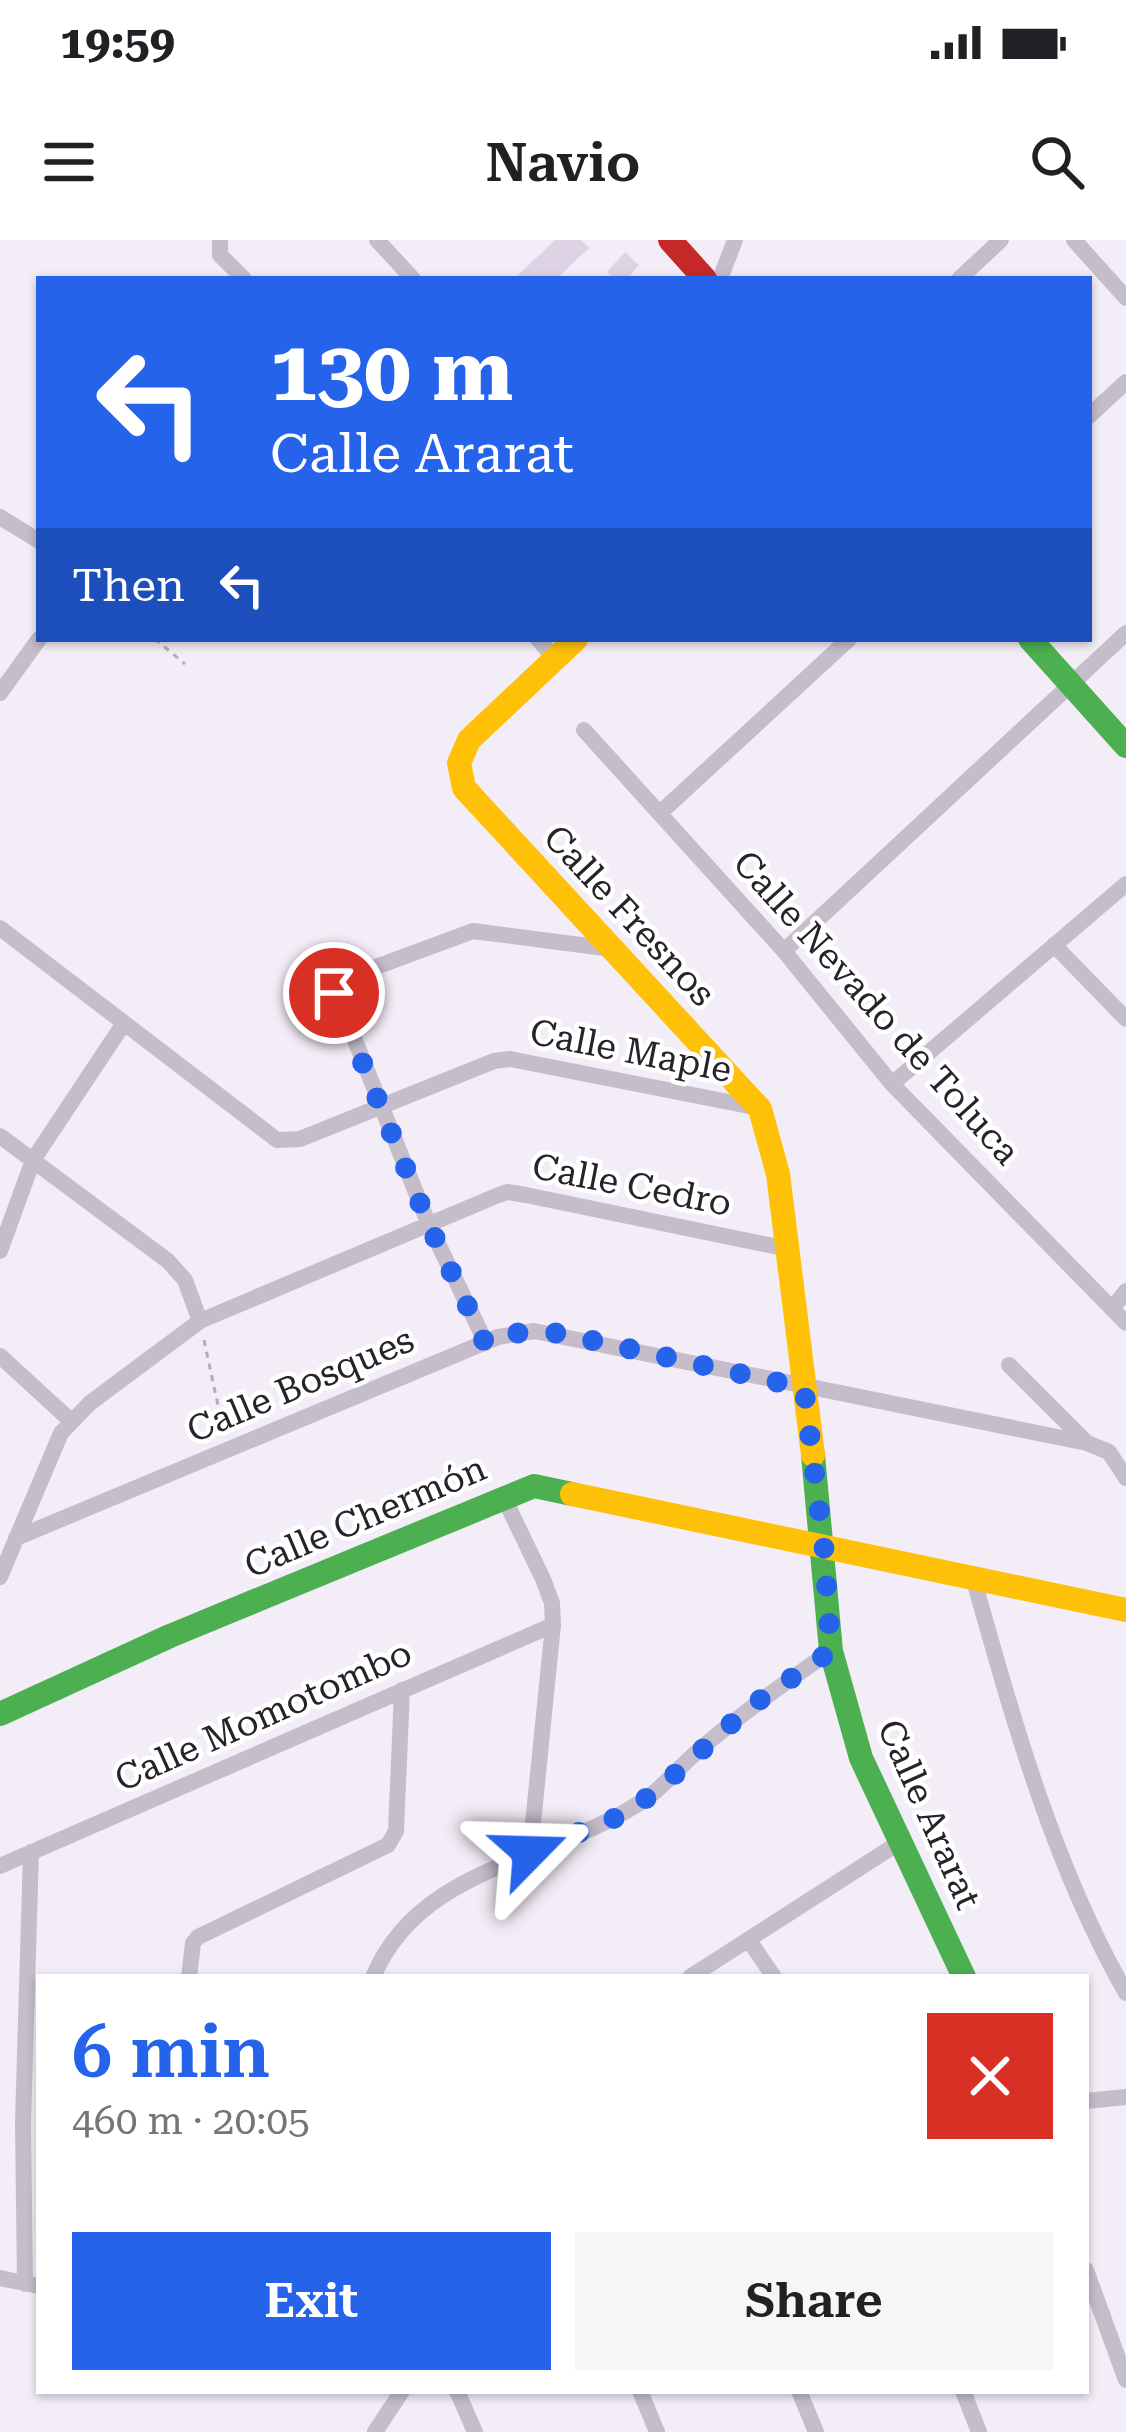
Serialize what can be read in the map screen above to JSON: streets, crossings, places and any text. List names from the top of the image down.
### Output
{
  "streets": {
    "street": [
      "Calle Fresnos",
      "Calle Nevado de Toluca",
      "Calle Maple",
      "Calle Cedro",
      "Calle Bosques",
      "Calle Chermón",
      "Calle Momotombo",
      "Calle Ararat"
    ]
  },
  "crossings": [
    ["Calle Fresnos", "Calle Maple"],
    ["Calle Fresnos", "Calle Ararat"],
    ["Calle Maple", "Calle Ararat"],
    ["Calle Cedro", "Calle Ararat"],
    ["Calle Bosques", "Calle Ararat"],
    ["Calle Chermón", "Calle Ararat"]
  ],
  "page": {
    "status": "19:59",
    "header": "Navio",
    "turn": ["130 m", "Calle Ararat"],
    "then": "Then",
    "heading": ["6 min", "460 m · 20:05"],
    "buttons": ["Exit", "Share"]
  }
}
